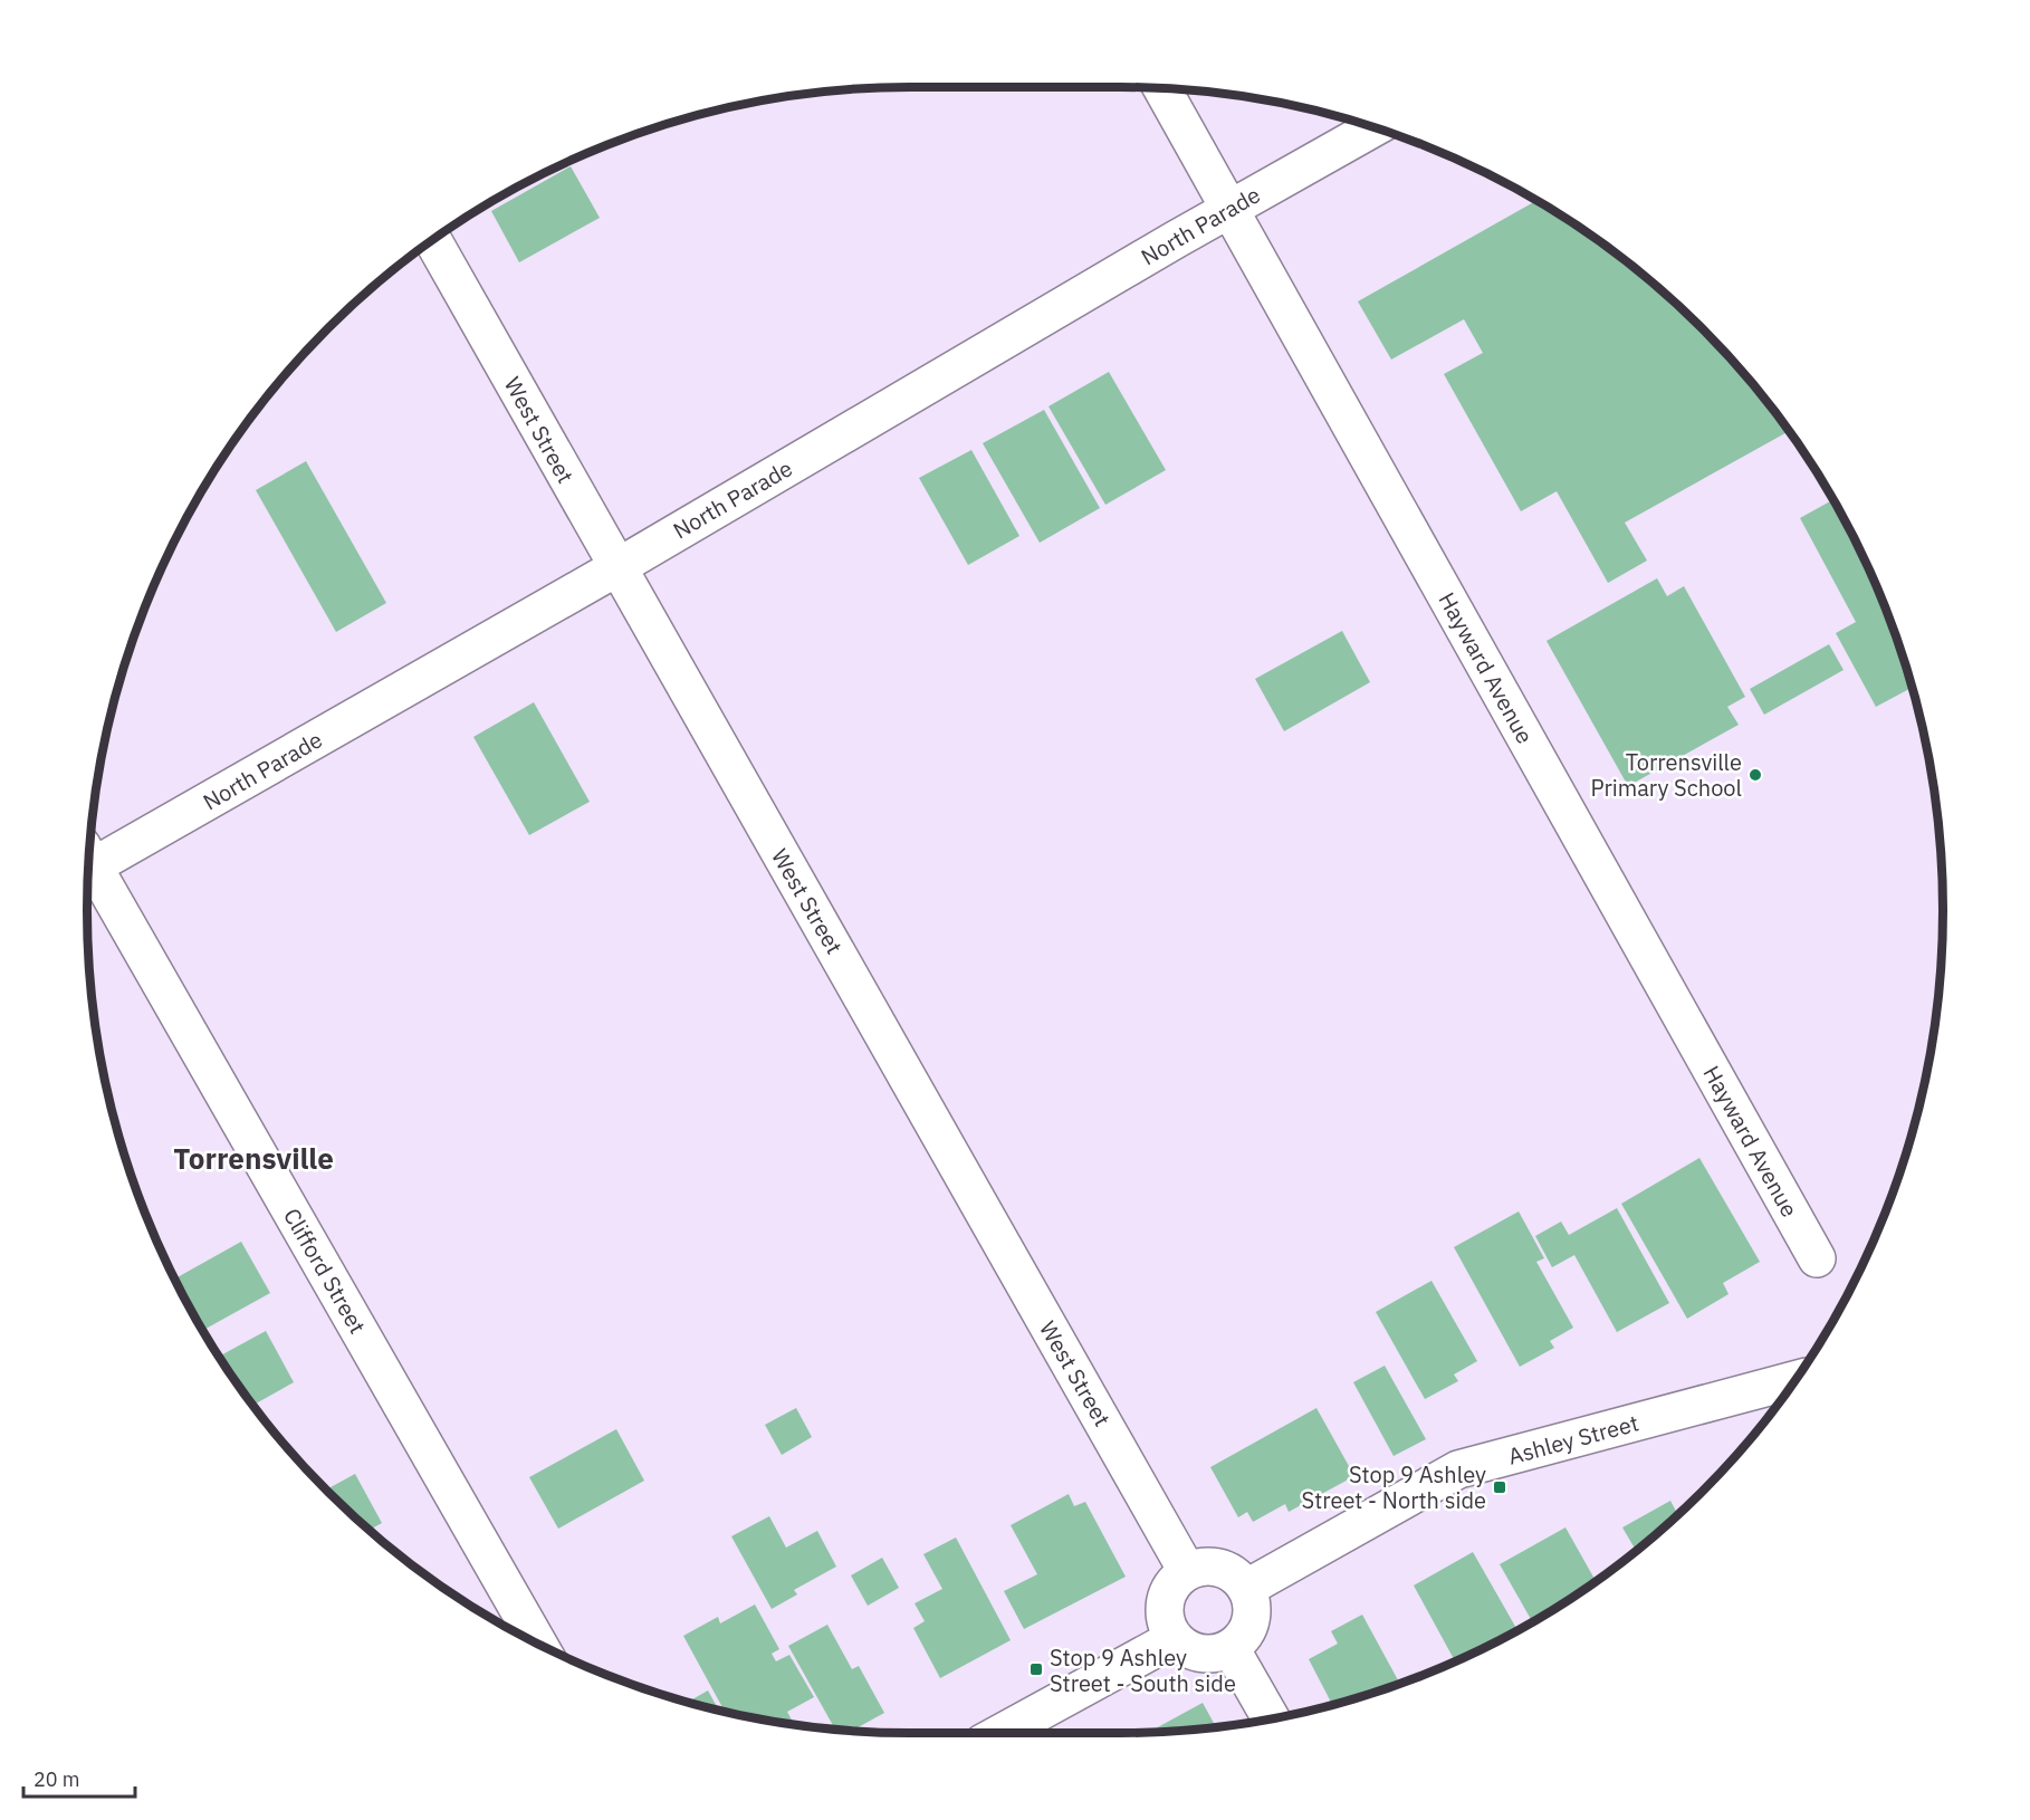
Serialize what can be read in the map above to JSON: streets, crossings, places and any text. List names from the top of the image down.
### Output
{
  "streets": {
    "street": [
      "North Parade",
      "West Street",
      "Hayward Avenue",
      "Clifford Street",
      "Ashley Street"
    ]
  },
  "crossings": [
    ["North Parade", "West Street"],
    ["North Parade", "Hayward Avenue"],
    ["West Street", "Ashley Street"]
  ],
  "districts": ["Torrensville"],
  "places": {
    "other": ["Torrensville Primary School"],
    "transit": ["Stop 9 Ashley Street - North side", "Stop 9 Ashley Street - South side"]
  },
  "scale_bar": "20 m"
}
